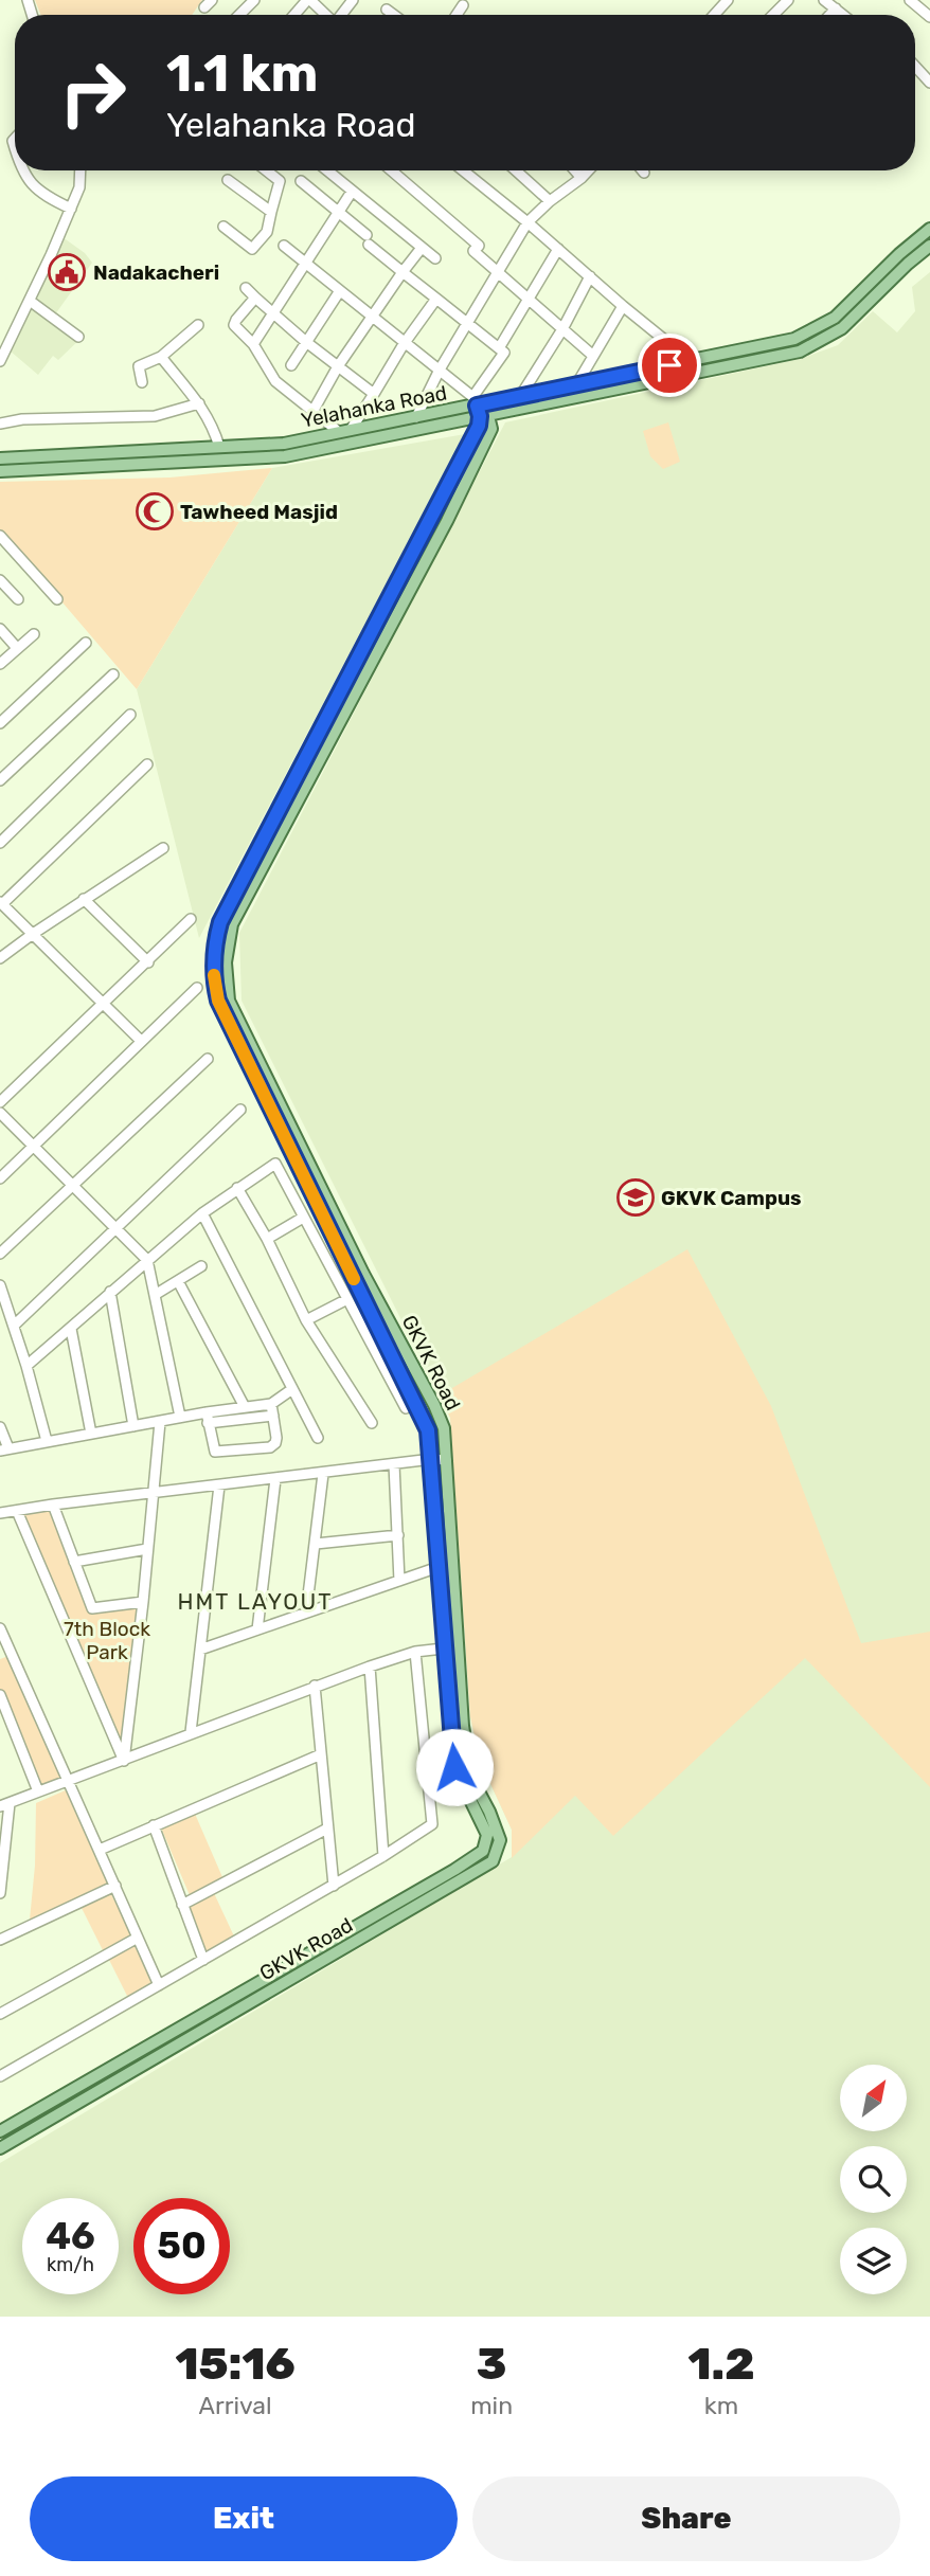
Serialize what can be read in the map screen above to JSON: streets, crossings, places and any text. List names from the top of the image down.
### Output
{
  "streets": {
    "main road": ["Yelahanka Road", "GKVK Road"]
  },
  "crossings": [
    ["Yelahanka Road", "GKVK Road"]
  ],
  "districts": ["HMT LAYOUT"],
  "parks": ["7th Block Park"],
  "places": {
    "public building": ["Nadakacheri"],
    "mosque": ["Tawheed Masjid"],
    "school or university": ["GKVK Campus"]
  },
  "north": "top right",
  "page": {
    "turn": ["1.1 km", "Yelahanka Road"],
    "speed": "46 km/h",
    "limit": "50",
    "eta": [
      "15:16",
      "Arrival",
      "3",
      "min",
      "1.2",
      "km"
    ],
    "buttons": ["Exit", "Share"]
  }
}
